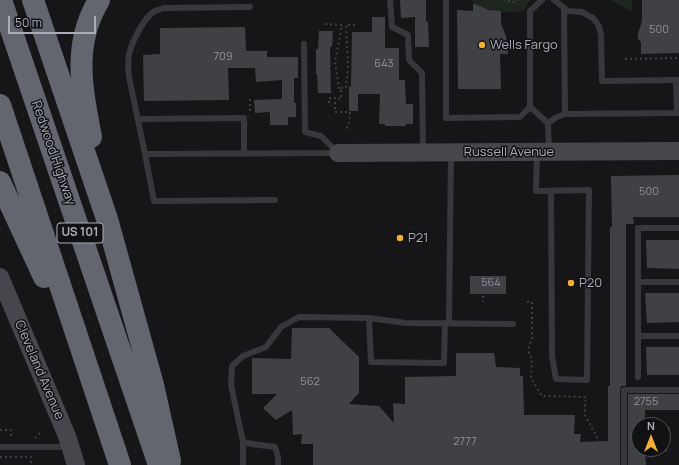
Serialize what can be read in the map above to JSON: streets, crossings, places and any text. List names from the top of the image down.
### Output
{
  "streets": {
    "highway": ["Redwood Highway", "US 101"],
    "street": ["Russell Avenue", "Cleveland Avenue"]
  },
  "places": ["Wells Fargo", "P21", "P20"],
  "house_numbers": [
    "500",
    "709",
    "643",
    "500",
    "564",
    "562",
    "2755",
    "2777"
  ],
  "scale_bar": "50 m",
  "north": "top"
}
